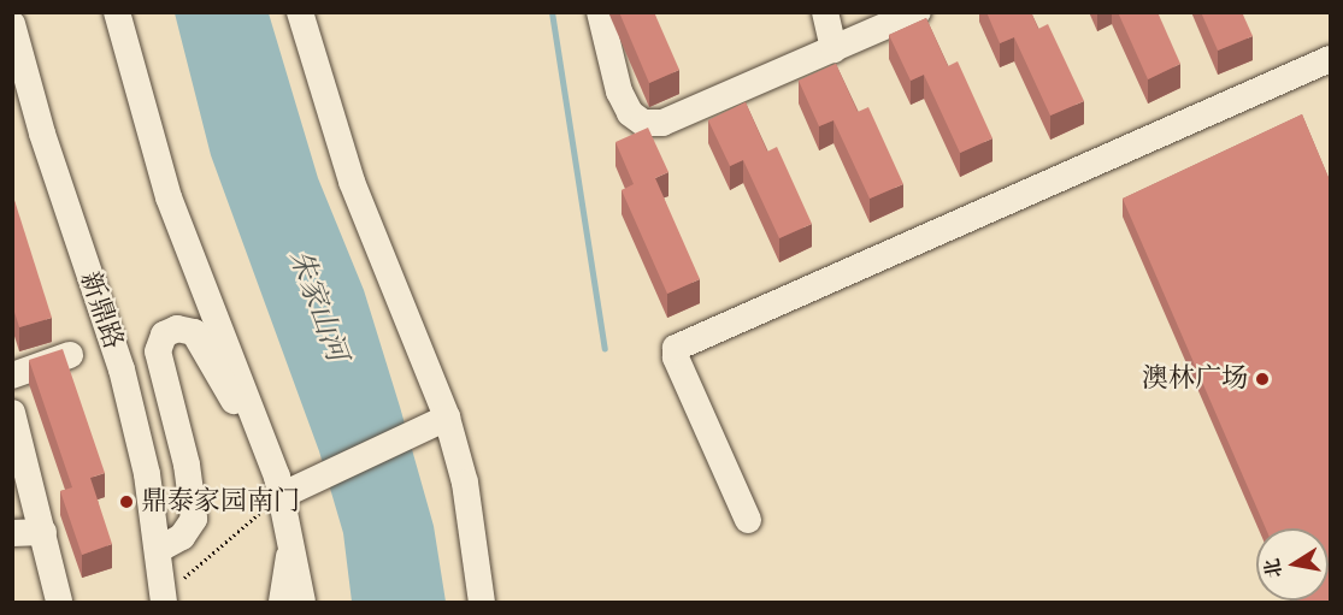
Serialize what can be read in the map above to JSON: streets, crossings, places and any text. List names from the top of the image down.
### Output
{
  "streets": {
    "street": ["新鼎路"]
  },
  "water": ["朱家山河"],
  "places": ["澳林广场", "鼎泰家园南门"],
  "north": "left"
}
